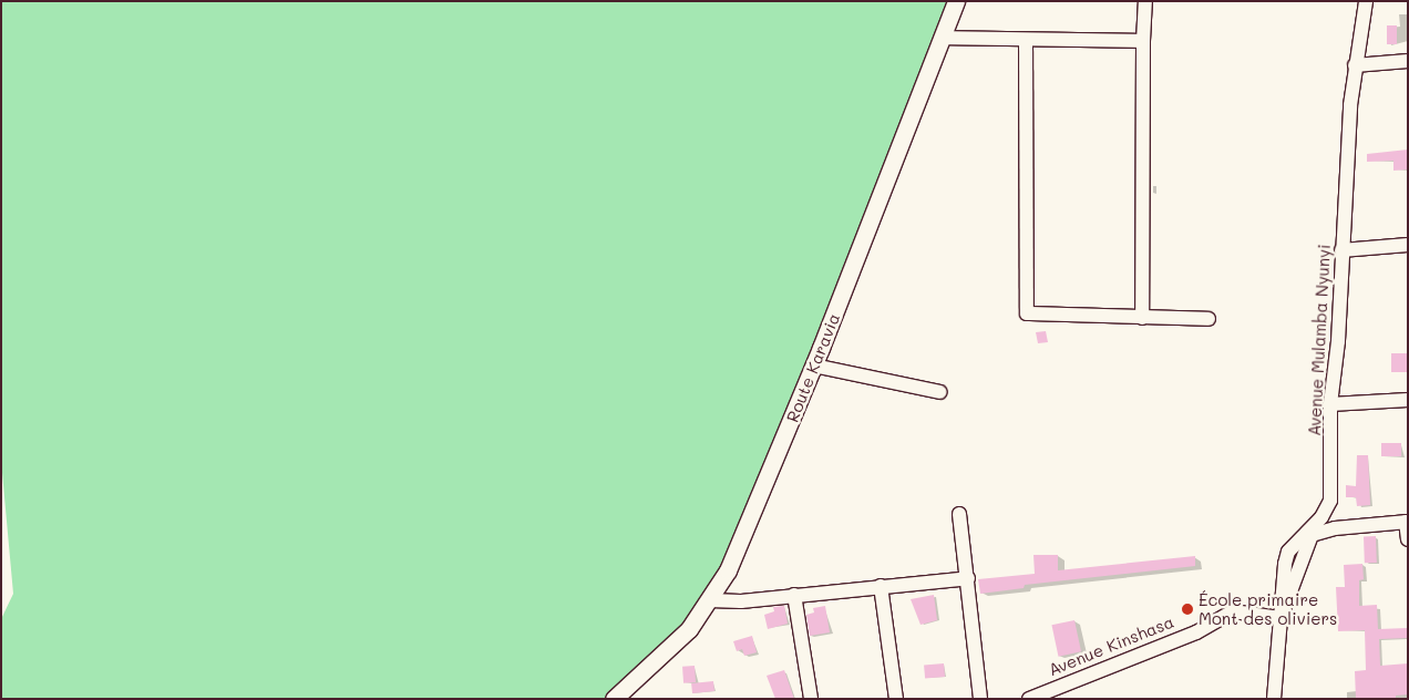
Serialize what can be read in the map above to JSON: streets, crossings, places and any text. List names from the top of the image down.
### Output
{
  "streets": {
    "street": ["Avenue Mulamba Nyunyi", "Route Karavia", "Avenue Kinshasa"]
  },
  "crossings": [
    ["Avenue Mulamba Nyunyi", "Avenue Kinshasa"]
  ],
  "places": ["École primaire Mont des oliviers"]
}
